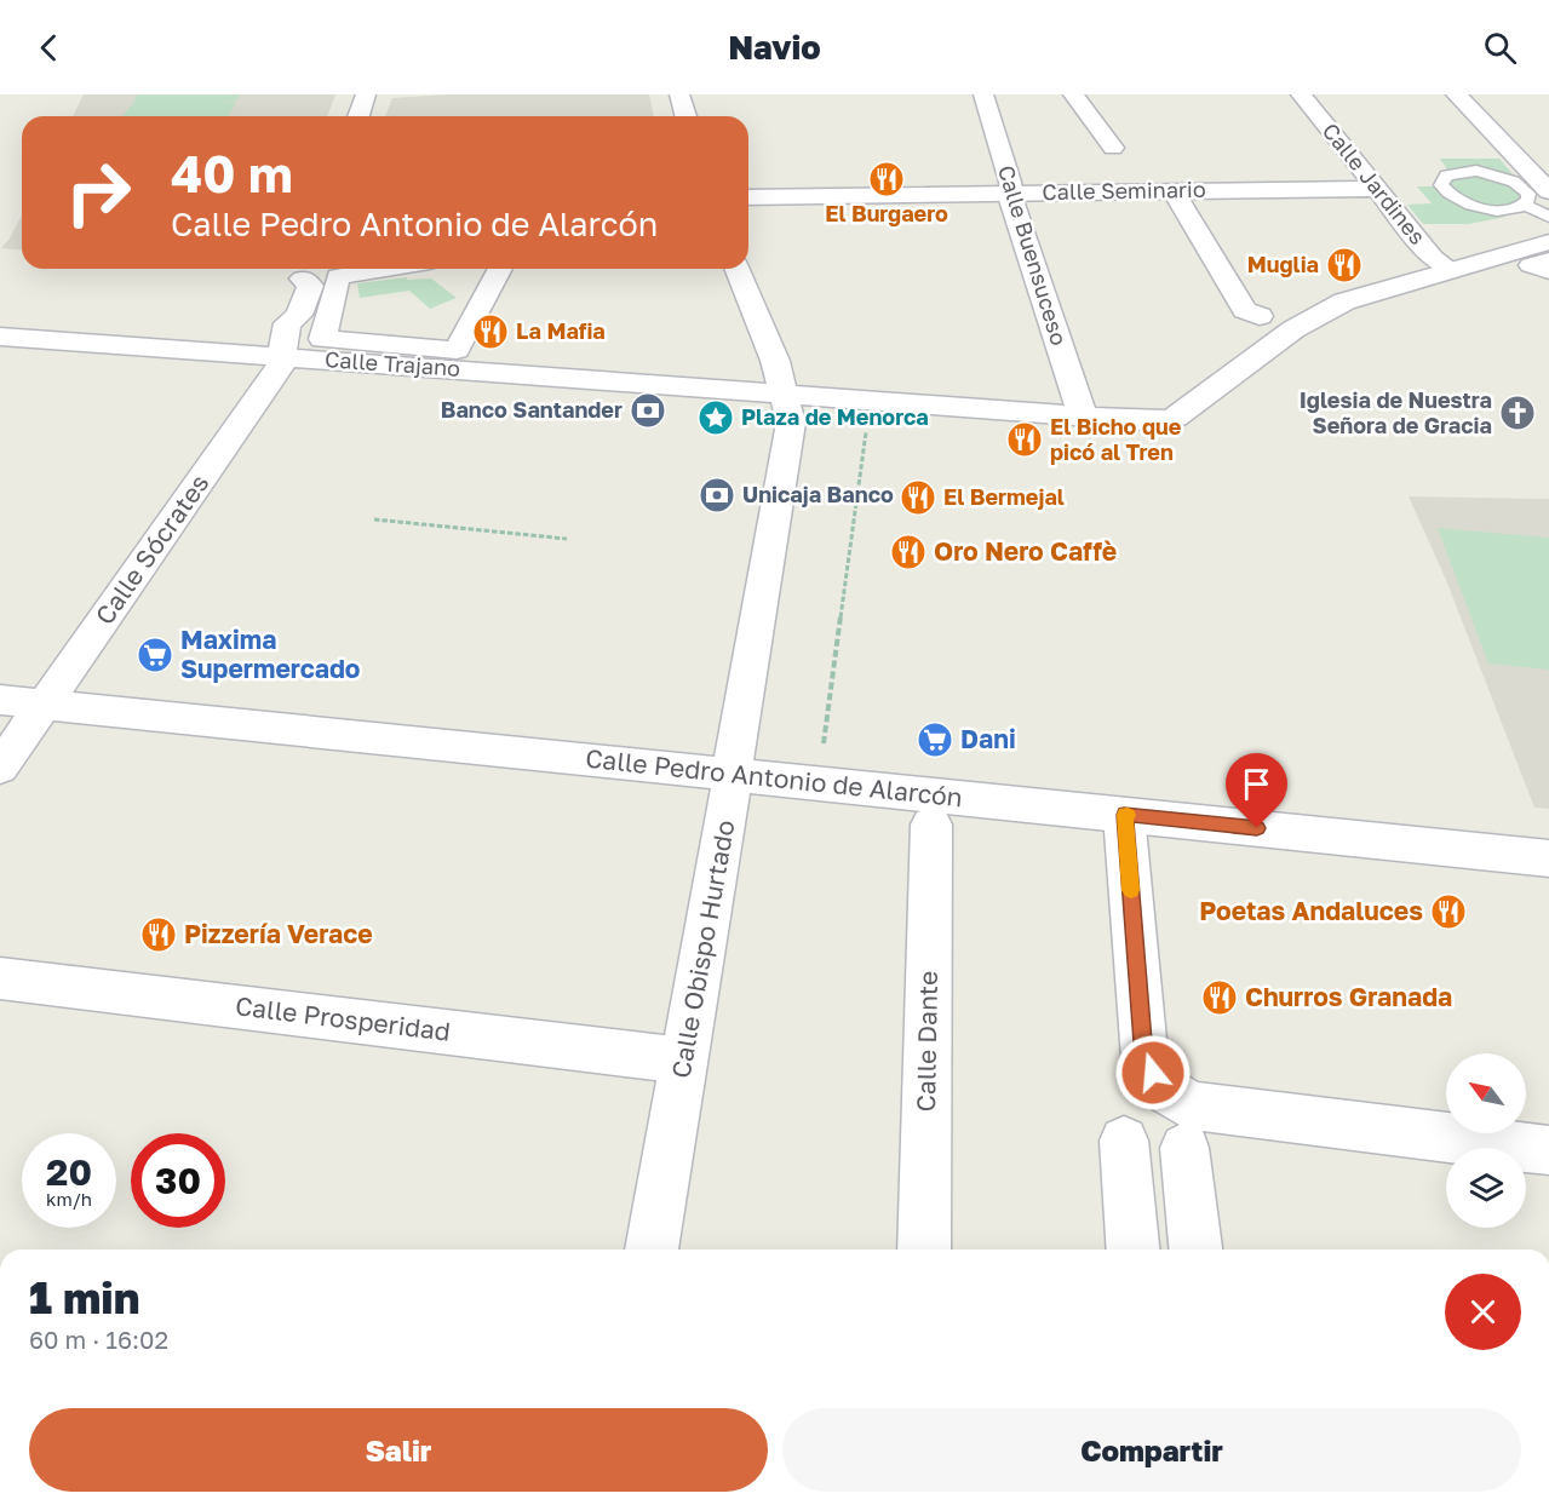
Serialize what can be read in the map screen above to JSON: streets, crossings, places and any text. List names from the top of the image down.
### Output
{
  "streets": {
    "street": [
      "Calle Jardines",
      "Calle Seminario",
      "Calle Buensuceso",
      "Calle Trajano",
      "Calle Sócrates",
      "Calle Pedro Antonio de Alarcón",
      "Calle Obispo Hurtado",
      "Calle Prosperidad",
      "Calle Dante"
    ]
  },
  "crossings": [
    ["Calle Jardines", "Calle Seminario"],
    ["Calle Jardines", "Calle Trajano"],
    ["Calle Seminario", "Calle Buensuceso"],
    ["Calle Buensuceso", "Calle Trajano"],
    ["Calle Trajano", "Calle Sócrates"],
    ["Calle Trajano", "Calle Obispo Hurtado"],
    ["Calle Sócrates", "Calle Pedro Antonio de Alarcón"],
    ["Calle Pedro Antonio de Alarcón", "Calle Obispo Hurtado"],
    ["Calle Obispo Hurtado", "Calle Prosperidad"]
  ],
  "places": {
    "restaurant": [
      "El Burgaero",
      "Muglia",
      "La Mafia",
      "El Bicho que picó al Tren",
      "El Bermejal",
      "Oro Nero Caffè",
      "Poetas Andaluces",
      "Pizzería Verace",
      "Churros Granada"
    ],
    "bank": ["Banco Santander", "Unicaja Banco"],
    "church": ["Iglesia de Nuestra Señora de Gracia"],
    "place": ["Plaza de Menorca"],
    "supermarket": ["Maxima Supermercado", "Dani"]
  },
  "north": "top left",
  "page": {
    "header": "Navio",
    "turn": ["40 m", "Calle Pedro Antonio de Alarcón"],
    "speed": "20 km/h",
    "limit": "30",
    "heading": ["1 min", "60 m · 16:02"],
    "buttons": ["Salir", "Compartir"]
  }
}
